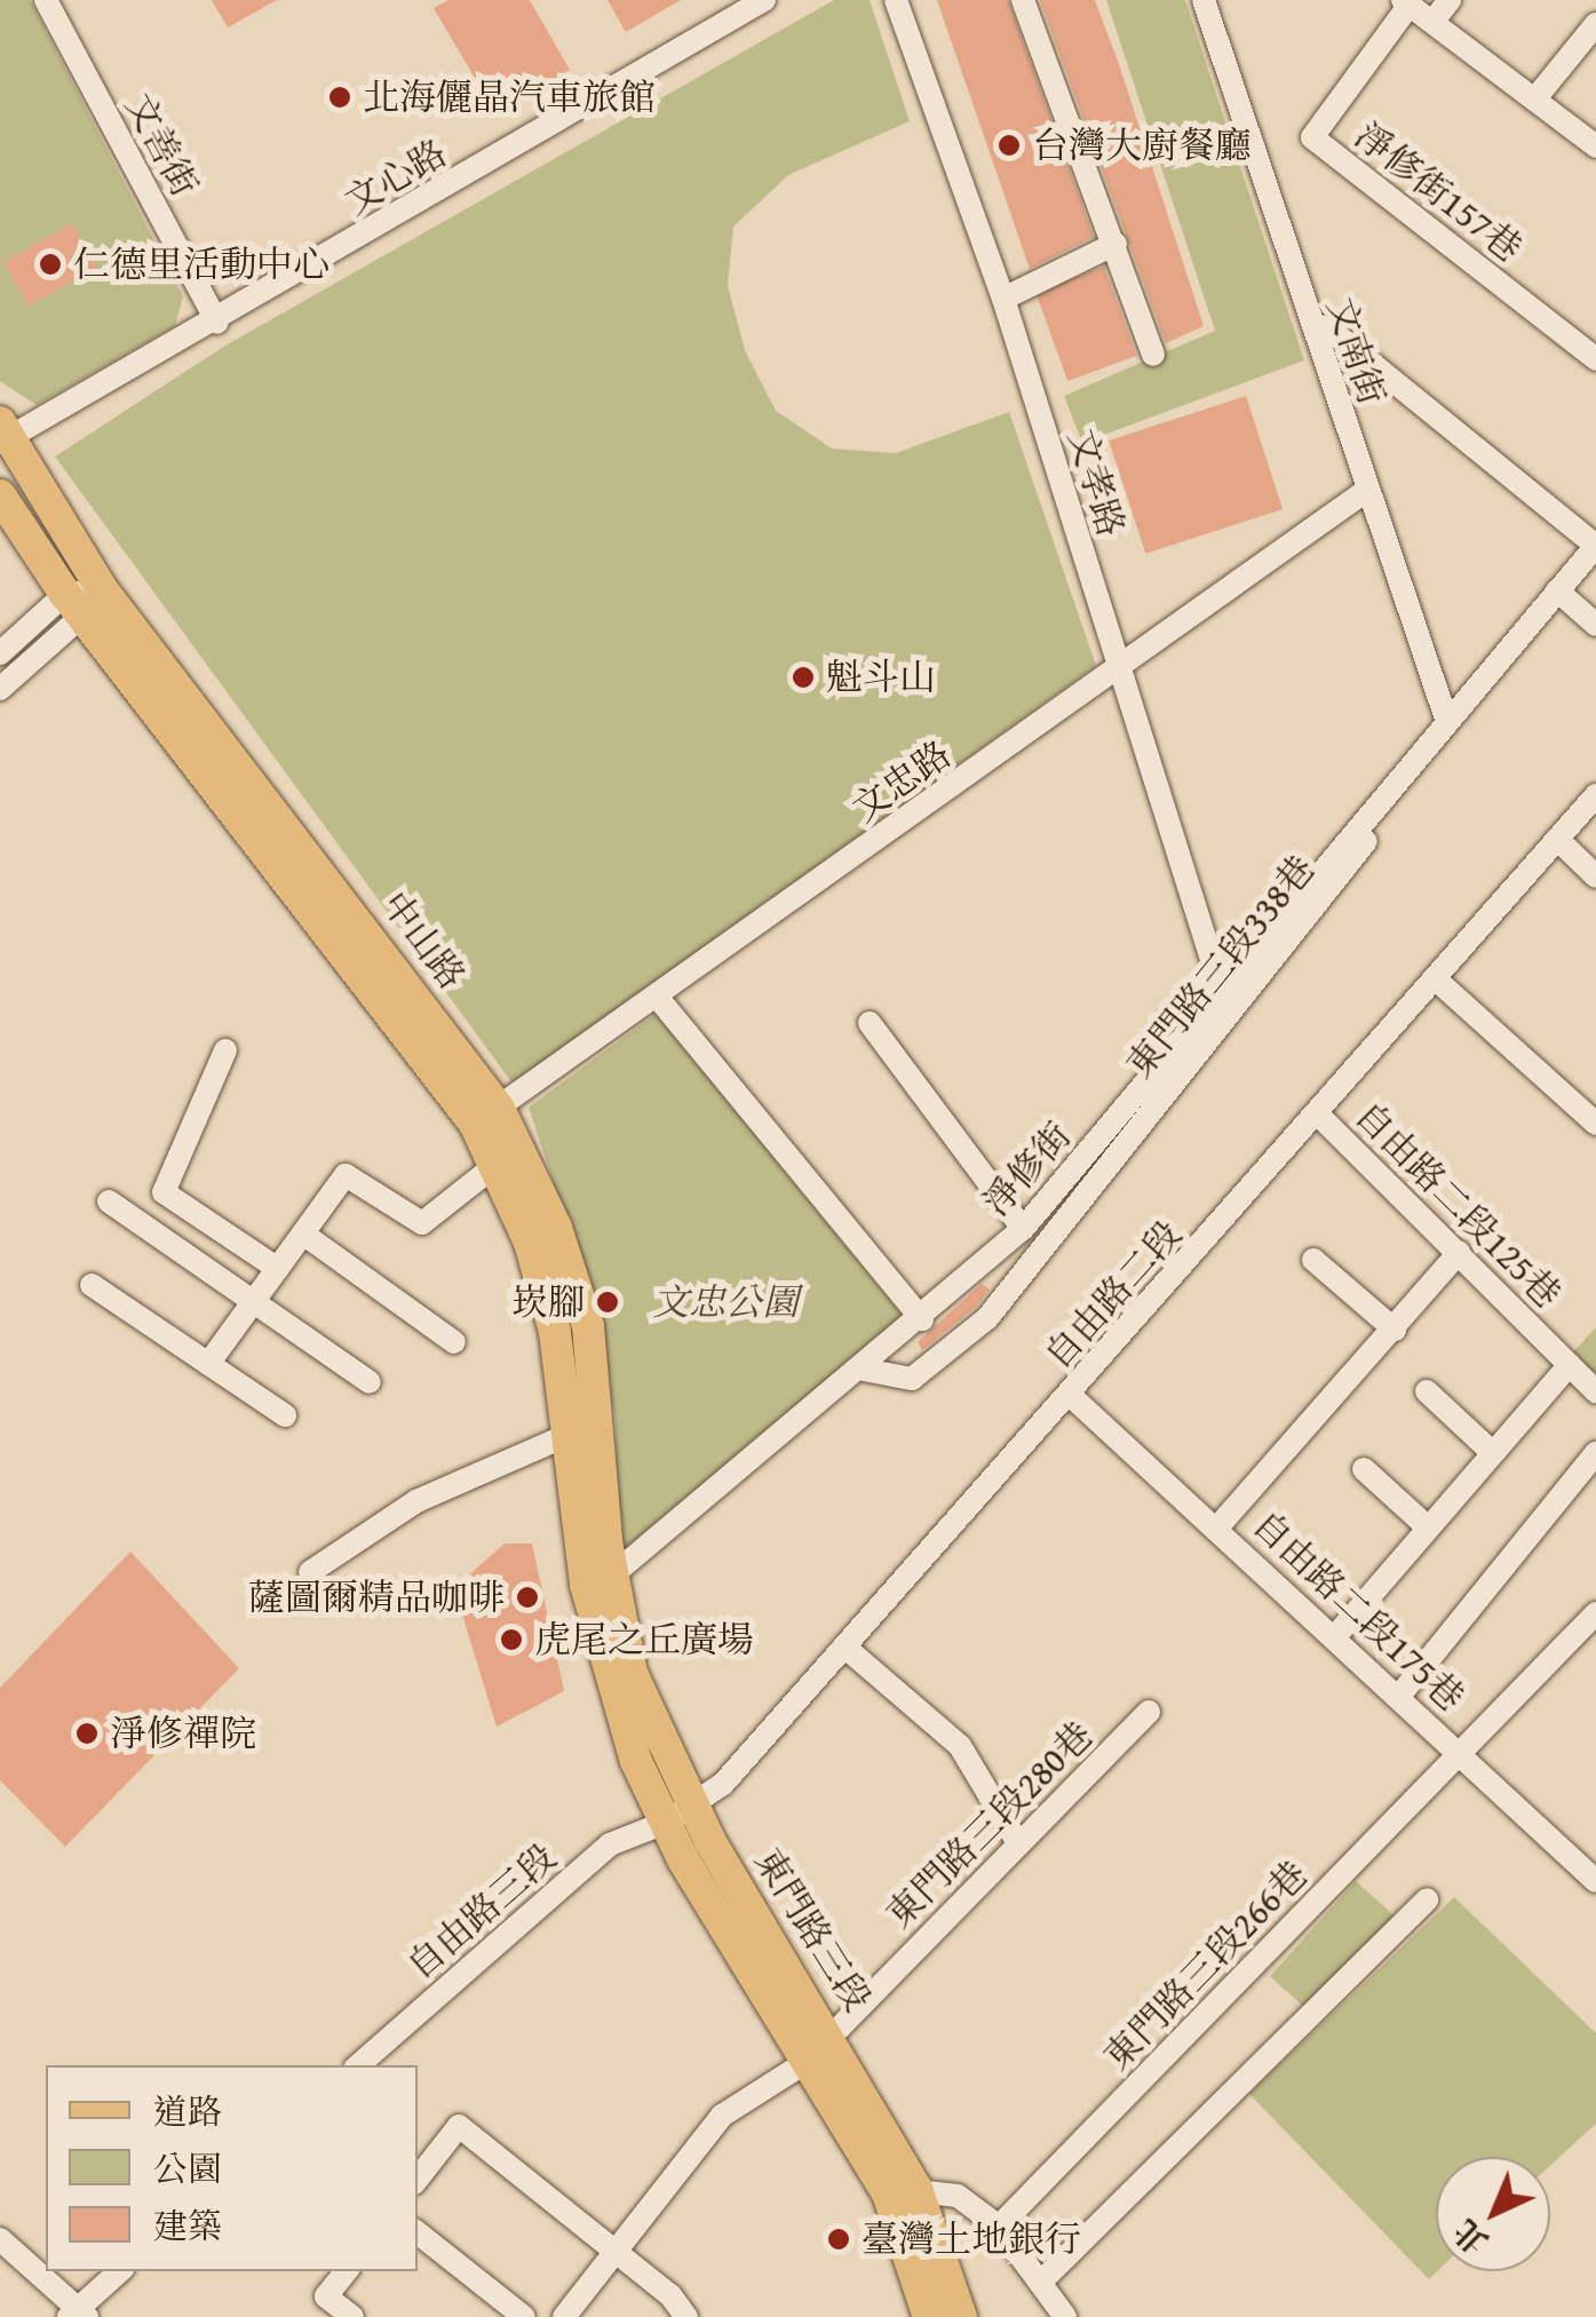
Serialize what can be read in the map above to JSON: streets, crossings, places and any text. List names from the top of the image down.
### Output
{
  "streets": {
    "main road": ["中山路", "東門路三段"],
    "street": [
      "文善街",
      "文心路",
      "淨修街157巷",
      "文南街",
      "文孝路",
      "文忠路",
      "東門路三段338巷",
      "淨修街",
      "自由路二段125巷",
      "自由路二段",
      "自由路二段175巷",
      "東門路三段280巷",
      "自由路三段",
      "東門路三段266巷"
    ]
  },
  "crossings": [
    ["文善街", "文心路"],
    ["文心路", "中山路"],
    ["文南街", "文忠路"],
    ["文南街", "東門路三段338巷"],
    ["文南街", "淨修街"],
    ["文孝路", "文忠路"],
    ["文孝路", "淨修街"],
    ["文忠路", "中山路"],
    ["中山路", "淨修街"],
    ["中山路", "東門路三段"],
    ["東門路三段338巷", "淨修街"],
    ["淨修街", "東門路三段"],
    ["自由路二段125巷", "自由路二段"],
    ["自由路二段", "自由路二段175巷"],
    ["自由路二段", "自由路三段"],
    ["自由路二段", "東門路三段"],
    ["自由路二段175巷", "東門路三段266巷"],
    ["東門路三段280巷", "東門路三段"],
    ["自由路三段", "東門路三段"]
  ],
  "parks": ["文忠公園"],
  "places": [
    "北海儷晶汽車旅館",
    "台灣大廚餐廳",
    "仁德里活動中心",
    "魁斗山",
    "崁腳",
    "薩圖爾精品咖啡",
    "虎尾之丘廣場",
    "淨修禪院",
    "臺灣土地銀行"
  ],
  "legend": ["道路", "公園", "建築"],
  "north": "bottom left"
}
